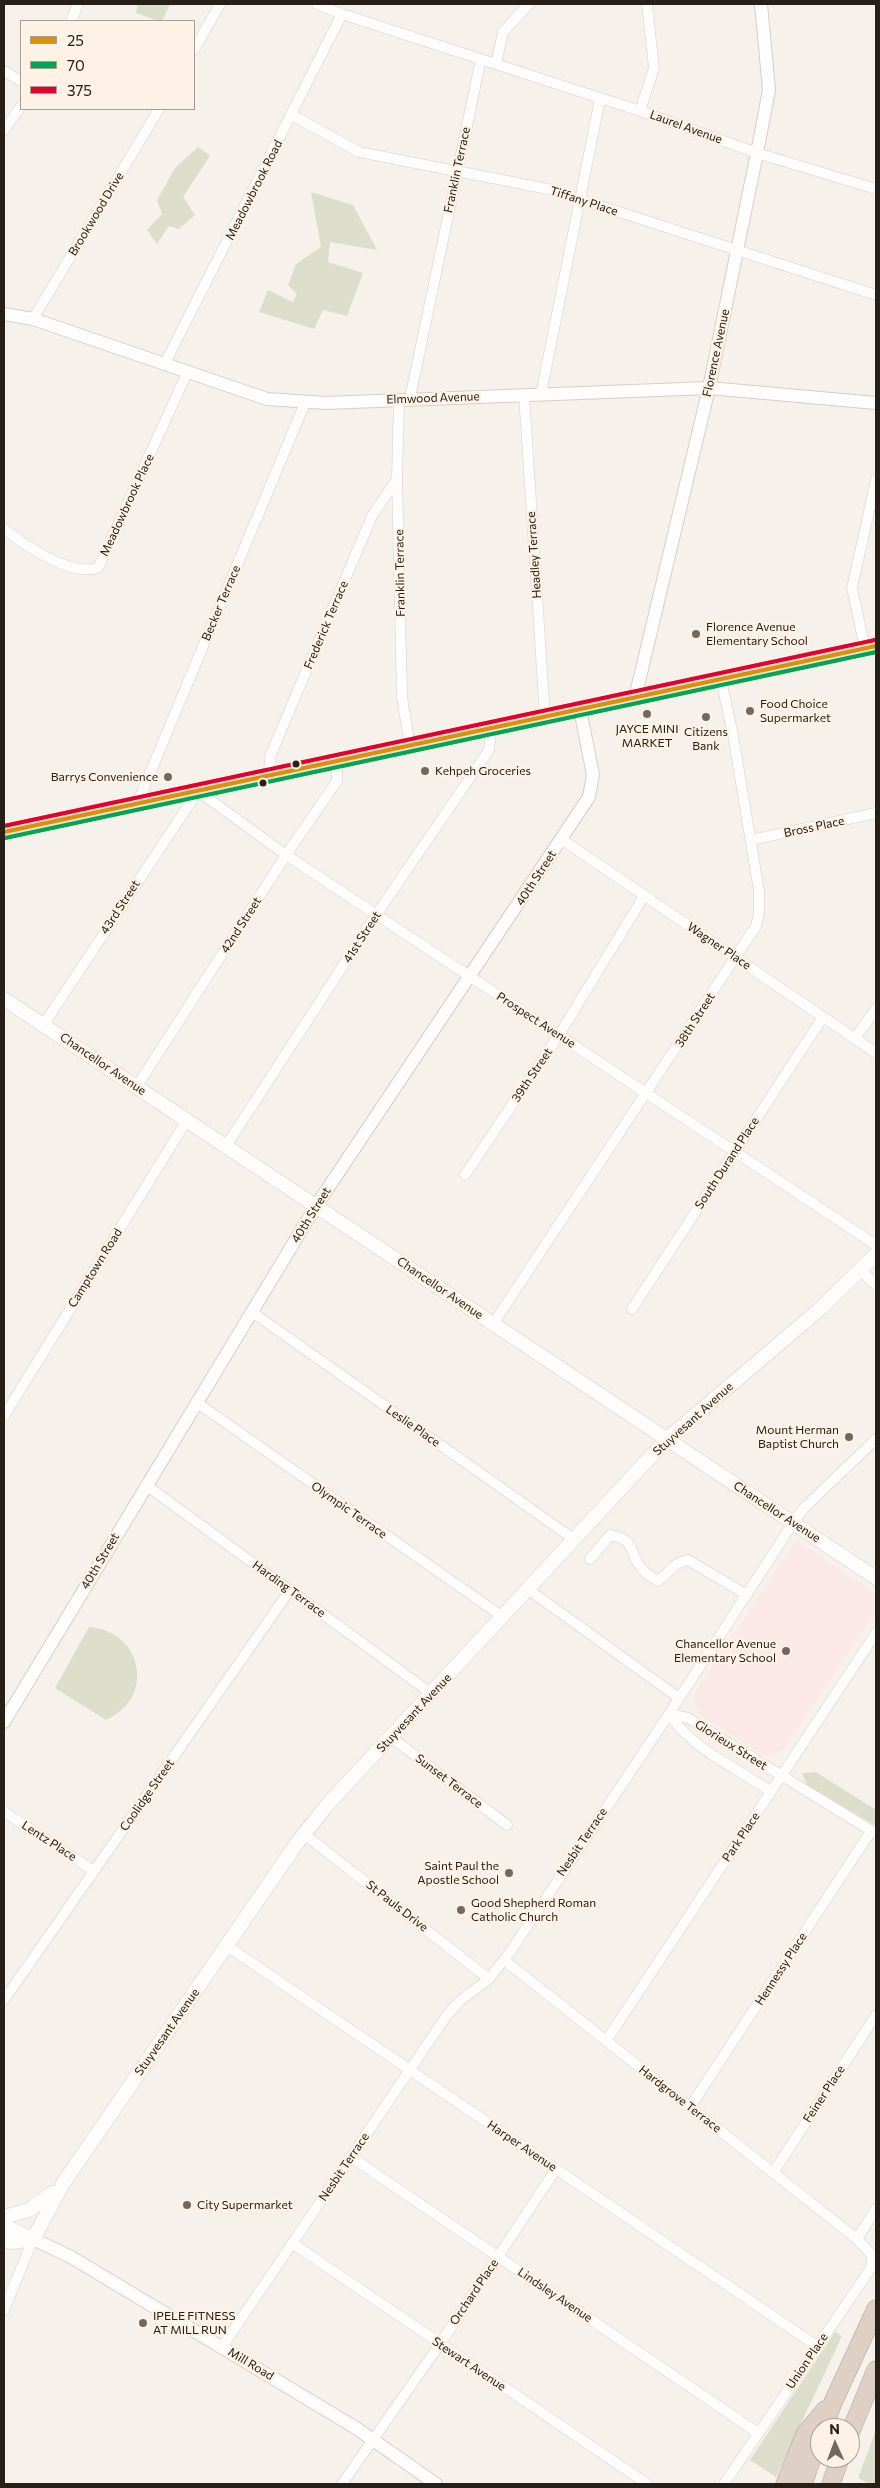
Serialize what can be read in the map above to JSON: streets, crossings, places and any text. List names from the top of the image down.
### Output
{
  "streets": {
    "main road": ["Chancellor Avenue", "Stuyvesant Avenue"],
    "street": [
      "Laurel Avenue",
      "Franklin Terrace",
      "Meadowbrook Road",
      "Tiffany Place",
      "Brookwood Drive",
      "Florence Avenue",
      "Elmwood Avenue",
      "Meadowbrook Place",
      "Headley Terrace",
      "Becker Terrace",
      "Frederick Terrace",
      "Bross Place",
      "40th Street",
      "43rd Street",
      "42nd Street",
      "41st Street",
      "Wagner Place",
      "Prospect Avenue",
      "38th Street",
      "39th Street",
      "South Durand Place",
      "Camptown Road",
      "Leslie Place",
      "Olympic Terrace",
      "Harding Terrace",
      "Glorieux Street",
      "Sunset Terrace",
      "Coolidge Street",
      "Park Place",
      "Lentz Place",
      "Nesbit Terrace",
      "St Pauls Drive",
      "Hennessy Place",
      "Feiner Place",
      "Hardgrove Terrace",
      "Harper Avenue",
      "Orchard Place",
      "Lindsley Avenue",
      "Union Place",
      "Mill Road",
      "Stewart Avenue"
    ]
  },
  "crossings": [
    ["Laurel Avenue", "Franklin Terrace"],
    ["Laurel Avenue", "Florence Avenue"],
    ["Franklin Terrace", "Tiffany Place"],
    ["Franklin Terrace", "Elmwood Avenue"],
    ["Franklin Terrace", "Frederick Terrace"],
    ["Meadowbrook Road", "Tiffany Place"],
    ["Meadowbrook Road", "Elmwood Avenue"],
    ["Tiffany Place", "Florence Avenue"],
    ["Brookwood Drive", "Elmwood Avenue"],
    ["Florence Avenue", "Elmwood Avenue"],
    ["Elmwood Avenue", "Meadowbrook Place"],
    ["Elmwood Avenue", "Headley Terrace"],
    ["Elmwood Avenue", "Becker Terrace"],
    ["Bross Place", "38th Street"],
    ["40th Street", "Wagner Place"],
    ["40th Street", "Prospect Avenue"],
    ["40th Street", "Chancellor Avenue"],
    ["40th Street", "Leslie Place"],
    ["40th Street", "Olympic Terrace"],
    ["40th Street", "Harding Terrace"],
    ["43rd Street", "Prospect Avenue"],
    ["43rd Street", "Chancellor Avenue"],
    ["42nd Street", "Prospect Avenue"],
    ["42nd Street", "Chancellor Avenue"],
    ["41st Street", "Prospect Avenue"],
    ["41st Street", "Chancellor Avenue"],
    ["Wagner Place", "38th Street"],
    ["Wagner Place", "39th Street"],
    ["Wagner Place", "South Durand Place"],
    ["Prospect Avenue", "38th Street"],
    ["Prospect Avenue", "39th Street"],
    ["Prospect Avenue", "South Durand Place"],
    ["38th Street", "Chancellor Avenue"],
    ["Chancellor Avenue", "Camptown Road"],
    ["Chancellor Avenue", "Stuyvesant Avenue"],
    ["Chancellor Avenue", "Nesbit Terrace"],
    ["Stuyvesant Avenue", "Leslie Place"],
    ["Stuyvesant Avenue", "Olympic Terrace"],
    ["Stuyvesant Avenue", "Harding Terrace"],
    ["Stuyvesant Avenue", "Sunset Terrace"],
    ["Stuyvesant Avenue", "St Pauls Drive"],
    ["Stuyvesant Avenue", "Harper Avenue"],
    ["Stuyvesant Avenue", "Mill Road"],
    ["Harding Terrace", "Coolidge Street"],
    ["Glorieux Street", "Park Place"],
    ["Glorieux Street", "Nesbit Terrace"],
    ["Glorieux Street", "Hennessy Place"],
    ["Coolidge Street", "Lentz Place"],
    ["Park Place", "Hardgrove Terrace"],
    ["Nesbit Terrace", "St Pauls Drive"],
    ["Nesbit Terrace", "Hardgrove Terrace"],
    ["Nesbit Terrace", "Harper Avenue"],
    ["Nesbit Terrace", "Lindsley Avenue"],
    ["Nesbit Terrace", "Mill Road"],
    ["Nesbit Terrace", "Stewart Avenue"],
    ["Hennessy Place", "Hardgrove Terrace"],
    ["Feiner Place", "Hardgrove Terrace"],
    ["Hardgrove Terrace", "Union Place"],
    ["Harper Avenue", "Orchard Place"],
    ["Harper Avenue", "Union Place"],
    ["Orchard Place", "Lindsley Avenue"],
    ["Orchard Place", "Mill Road"],
    ["Orchard Place", "Stewart Avenue"],
    ["Lindsley Avenue", "Union Place"]
  ],
  "places": [
    "Florence Avenue Elementary School",
    "Food Choice Supermarket",
    "JAYCE MINI MARKET",
    "Citizens Bank",
    "Kehpeh Groceries",
    "Barrys Convenience",
    "Mount Herman Baptist Church",
    "Chancellor Avenue Elementary School",
    "Saint Paul the Apostle School",
    "Good Shepherd Roman Catholic Church",
    "City Supermarket",
    "IPELE FITNESS AT MILL RUN"
  ],
  "lines": ["transit line 375", "transit line 25", "transit line 70"],
  "legend": ["25", "70", "375"],
  "north": "top"
}
